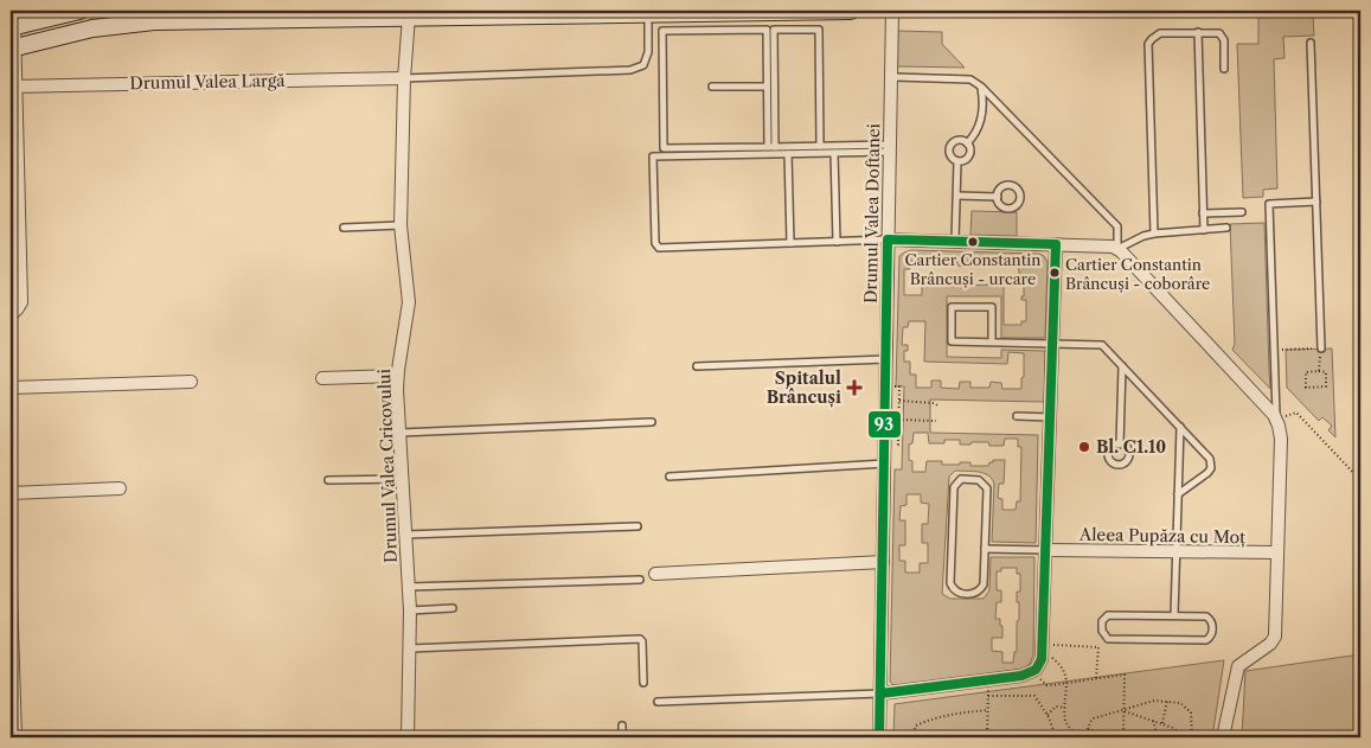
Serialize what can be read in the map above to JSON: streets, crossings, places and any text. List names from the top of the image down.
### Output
{
  "streets": {
    "street": [
      "Drumul Valea Largă",
      "Drumul Valea Doftanei",
      "Drumul Valea Cricovului",
      "Aleea Pupăza cu Moț"
    ]
  },
  "crossings": [
    ["Drumul Valea Largă", "Drumul Valea Cricovului"]
  ],
  "places": {
    "other": ["Cartier Constantin Brâncuși - urcare", "Cartier Constantin Brâncuși - coborâre", "Bl. C1.10"],
    "health": ["Spitalul Brâncuși"]
  },
  "lines": ["transit line 93"]
}
